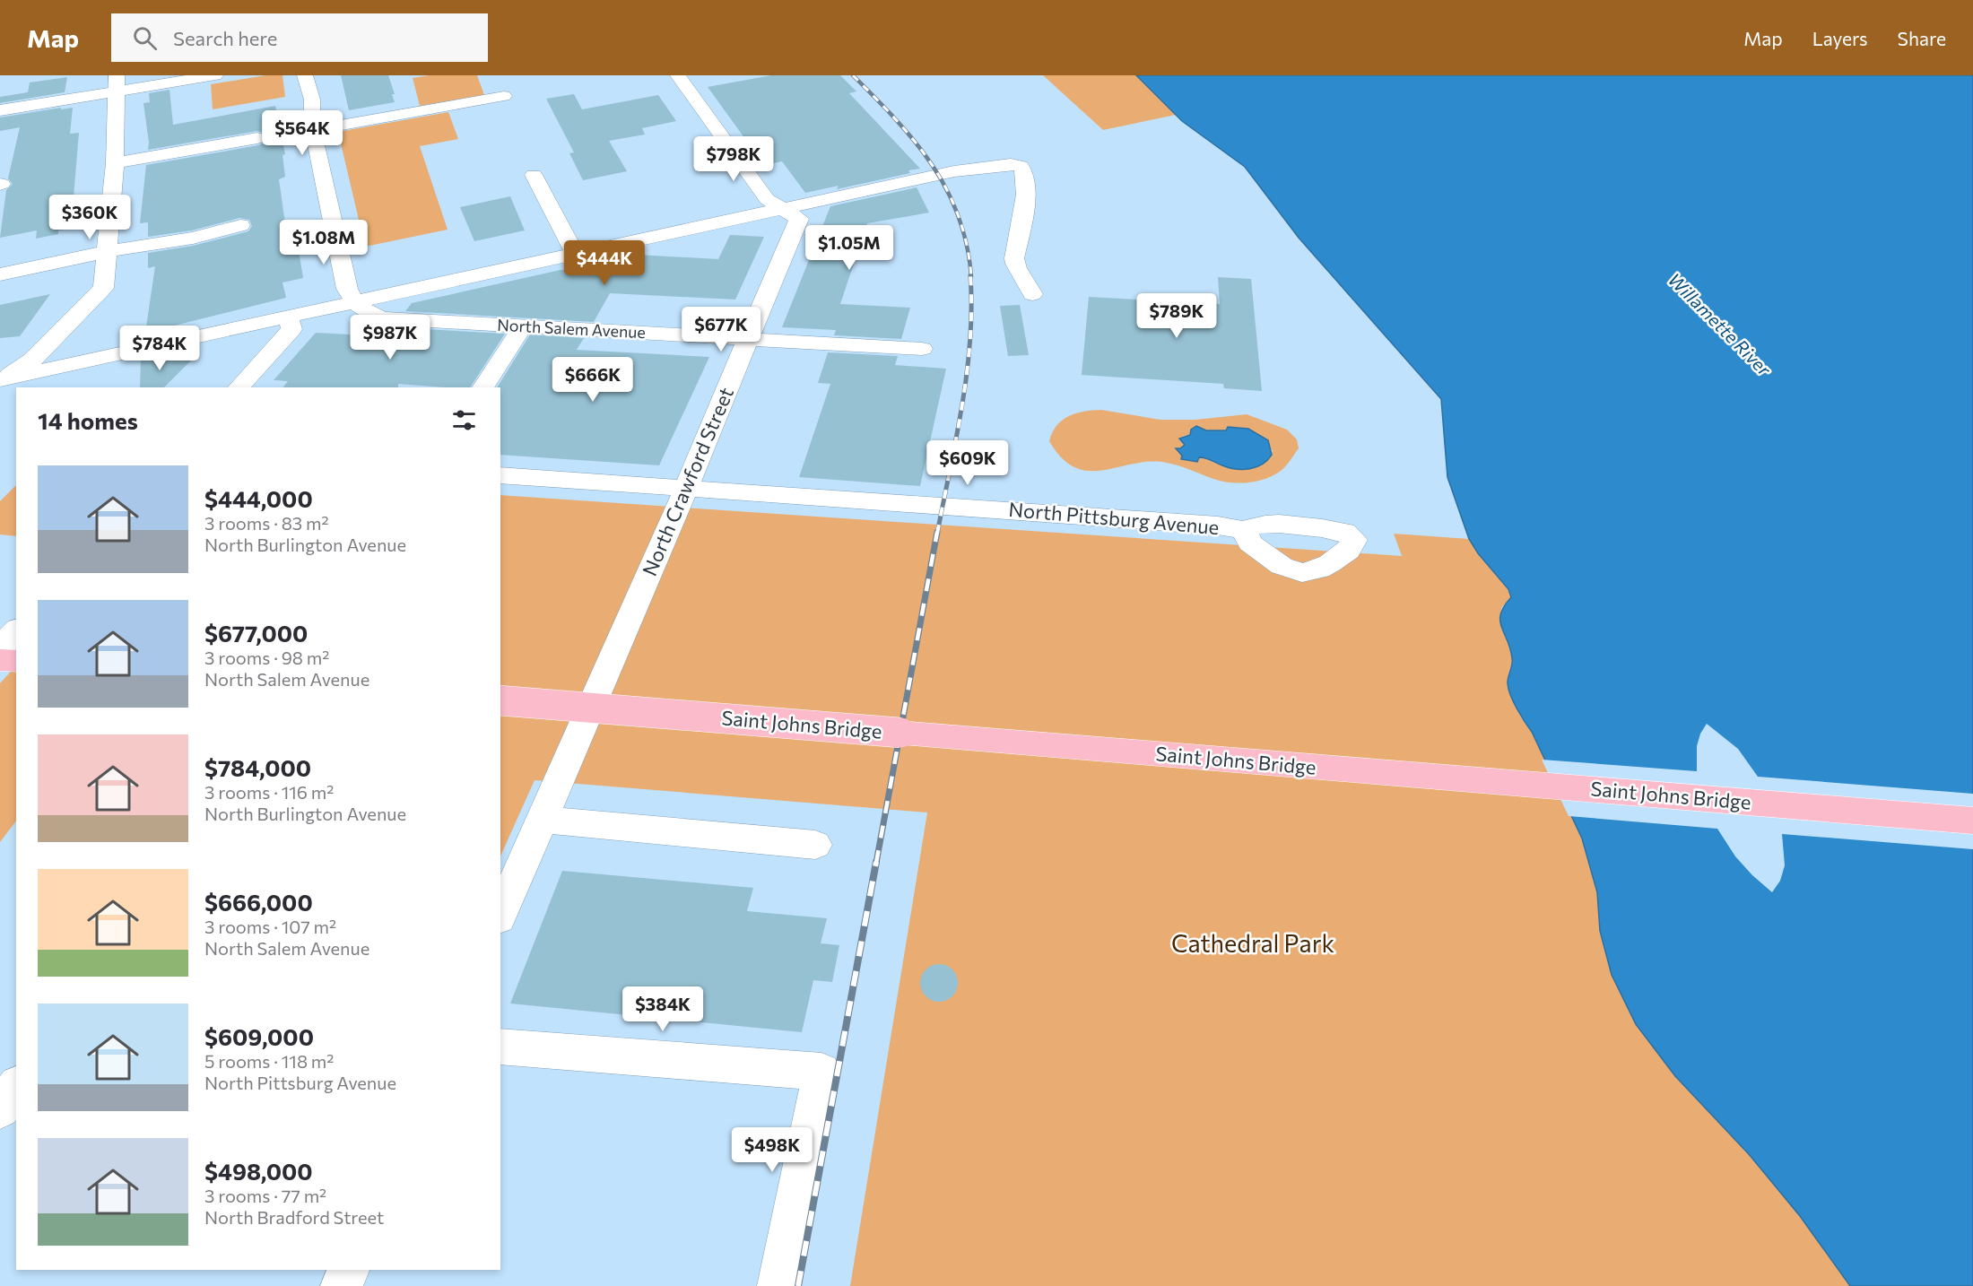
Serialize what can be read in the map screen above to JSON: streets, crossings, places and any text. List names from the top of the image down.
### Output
{
  "streets": {
    "main road": ["Saint Johns Bridge"],
    "street": ["North Salem Avenue", "North Crawford Street", "North Pittsburg Avenue"]
  },
  "crossings": [
    ["North Salem Avenue", "North Crawford Street"],
    ["North Crawford Street", "North Pittsburg Avenue"]
  ],
  "water": ["Willamette River"],
  "parks": ["Cathedral Park"],
  "page": {
    "header": "Map",
    "search": "Search here",
    "nav": ["Map", "Layers", "Share"],
    "price": [
      "$564K",
      "$798K",
      "$360K",
      "$1.08M",
      "$1.05M",
      "$444K",
      "$789K",
      "$677K",
      "$987K",
      "$784K",
      "$666K",
      "$609K",
      "$384K",
      "$498K"
    ],
    "heading": "14 homes",
    "list": [
      {
        "name": "$444,000",
        "note": "3 rooms · 83 m² · North Burlington Avenue"
      },
      {
        "name": "$677,000",
        "note": "3 rooms · 98 m² · North Salem Avenue"
      },
      {
        "name": "$784,000",
        "note": "3 rooms · 116 m² · North Burlington Avenue"
      },
      {
        "name": "$666,000",
        "note": "3 rooms · 107 m² · North Salem Avenue"
      },
      {
        "name": "$609,000",
        "note": "5 rooms · 118 m² · North Pittsburg Avenue"
      },
      {
        "name": "$498,000",
        "note": "3 rooms · 77 m² · North Bradford Street"
      }
    ]
  }
}
